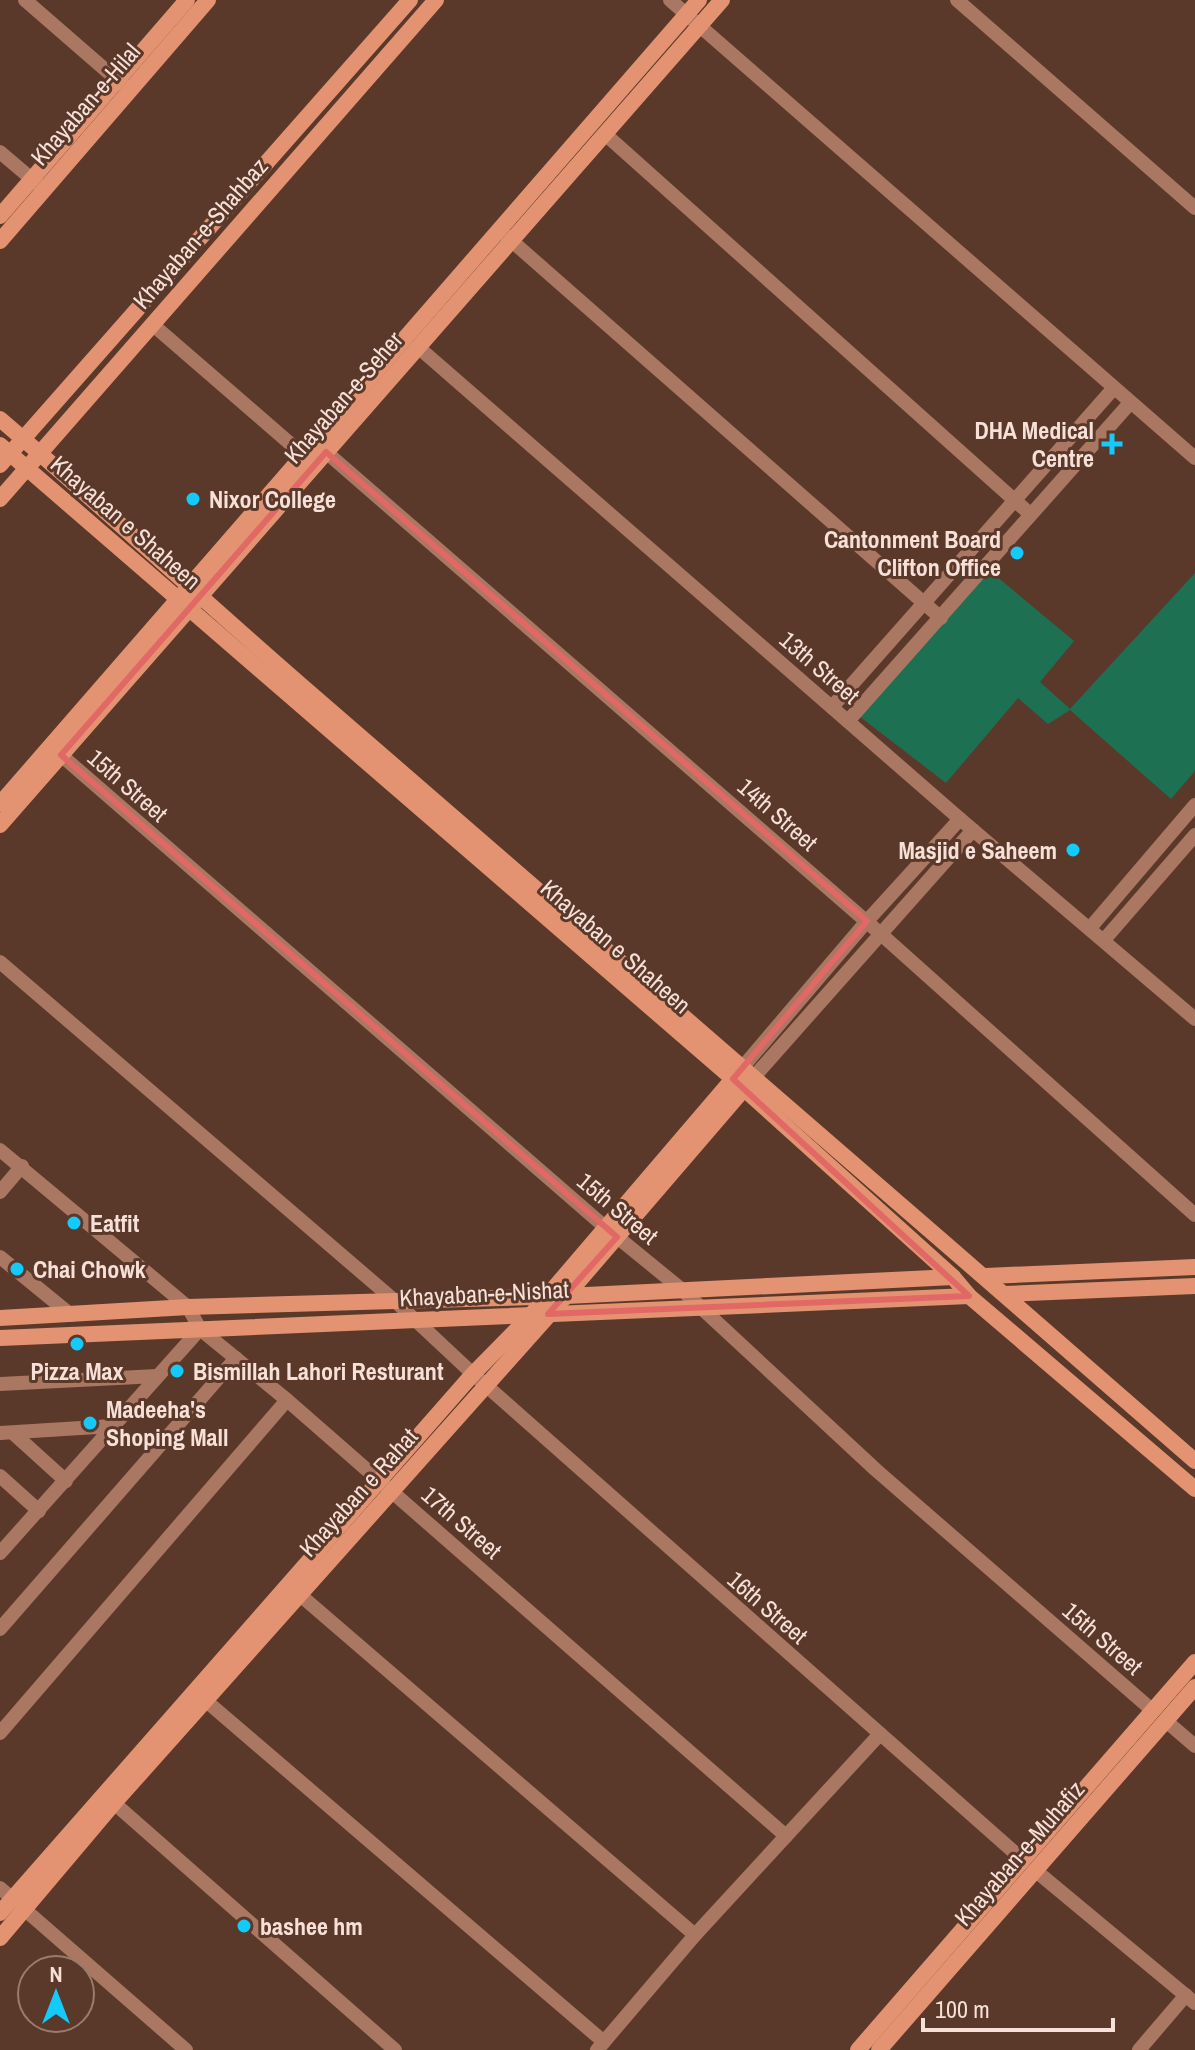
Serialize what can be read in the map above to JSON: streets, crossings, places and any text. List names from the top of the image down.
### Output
{
  "streets": {
    "street": [
      "Khayaban-e-Hilal",
      "Khayaban-e-Shahbaz",
      "Khayaban-e-Seher",
      "Khayaban e Shaheen",
      "13th Street",
      "15th Street",
      "14th Street",
      "Khayaban-e-Nishat",
      "Khayaban e Rahat",
      "17th Street",
      "16th Street",
      "Khayaban-e-Muhafiz"
    ]
  },
  "crossings": [
    ["Khayaban-e-Shahbaz", "Khayaban e Shaheen"],
    ["Khayaban-e-Seher", "Khayaban e Shaheen"],
    ["Khayaban-e-Seher", "13th Street"],
    ["Khayaban-e-Seher", "15th Street"],
    ["Khayaban-e-Seher", "14th Street"],
    ["Khayaban e Shaheen", "Khayaban-e-Nishat"],
    ["Khayaban e Shaheen", "Khayaban e Rahat"],
    ["15th Street", "Khayaban-e-Nishat"],
    ["15th Street", "Khayaban e Rahat"],
    ["15th Street", "Khayaban-e-Muhafiz"],
    ["Khayaban-e-Nishat", "Khayaban e Rahat"],
    ["Khayaban-e-Nishat", "17th Street"],
    ["Khayaban-e-Nishat", "16th Street"],
    ["Khayaban e Rahat", "17th Street"],
    ["Khayaban e Rahat", "16th Street"],
    ["16th Street", "Khayaban-e-Muhafiz"]
  ],
  "places": {
    "health": ["DHA Medical Centre"],
    "other": [
      "Nixor College",
      "Cantonment Board Clifton Office",
      "Masjid e Saheem",
      "Eatfit",
      "Chai Chowk",
      "Pizza Max",
      "Bismillah Lahori Resturant",
      "Madeeha's Shoping Mall",
      "bashee hm"
    ]
  },
  "scale_bar": "100 m",
  "north": "top"
}
